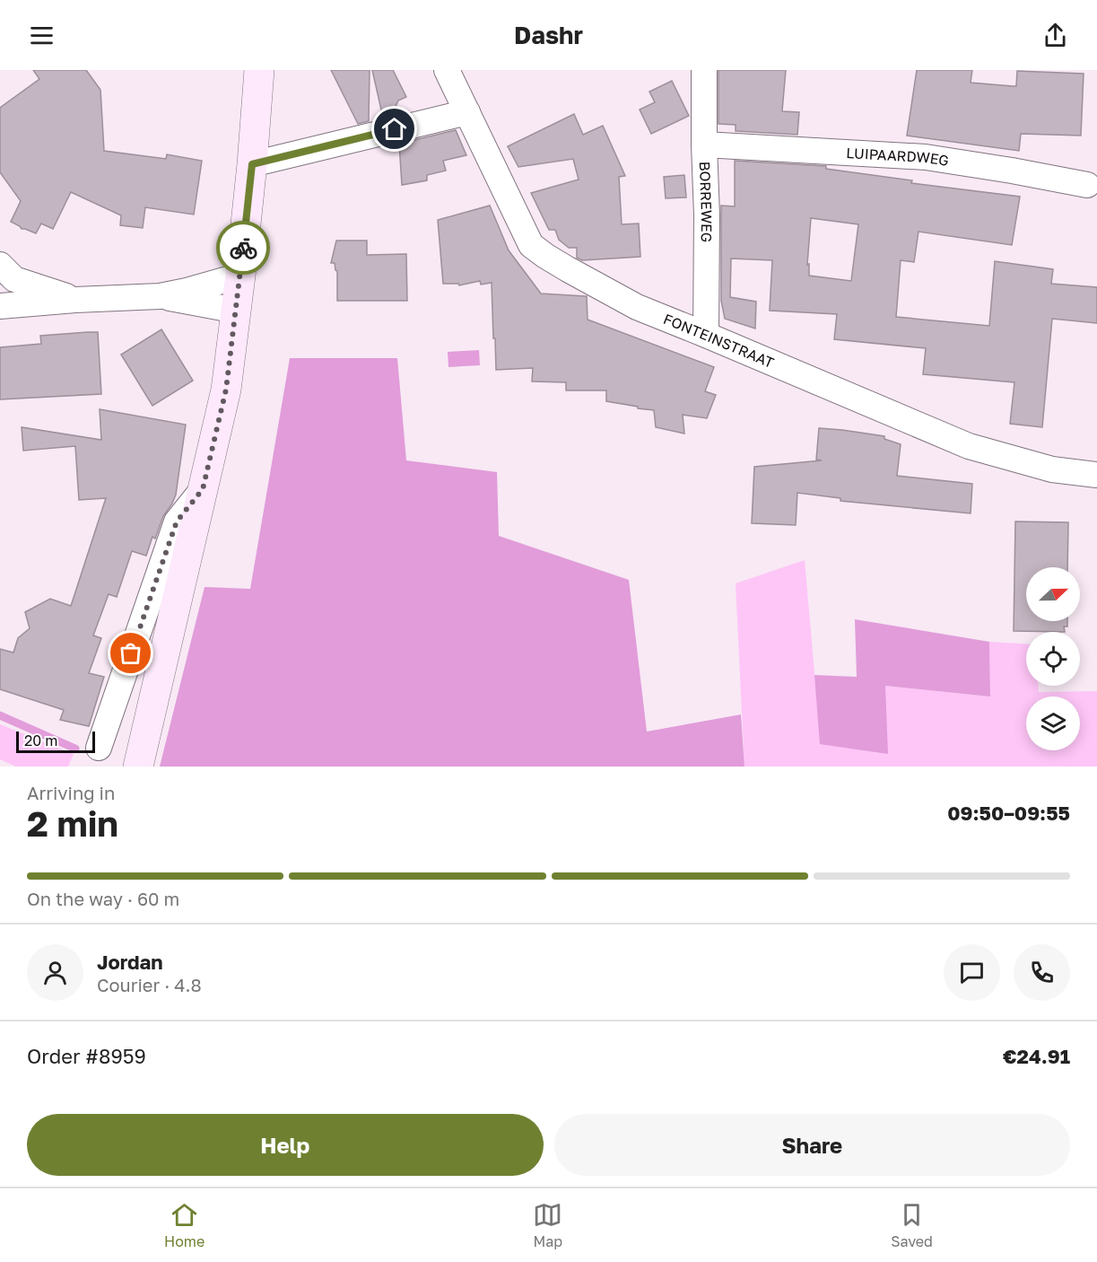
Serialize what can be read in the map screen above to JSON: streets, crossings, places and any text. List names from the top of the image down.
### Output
{
  "streets": {
    "street": ["LUIPAARDWEG", "BORREWEG", "FONTEINSTRAAT"]
  },
  "crossings": [
    ["LUIPAARDWEG", "BORREWEG"],
    ["BORREWEG", "FONTEINSTRAAT"]
  ],
  "scale_bar": "20 m",
  "north": "right",
  "page": {
    "header": "Dashr",
    "scale": "20 m",
    "heading": ["2 min", "Arriving in", "09:50–09:55"],
    "panel": [
      "Jordan",
      "Courier · 4.8",
      "Order #8959",
      "€24.91"
    ],
    "bar": "On the way · 60 m",
    "buttons": ["Help", "Share"],
    "tabs": ["Home", "Map", "Saved"]
  }
}
